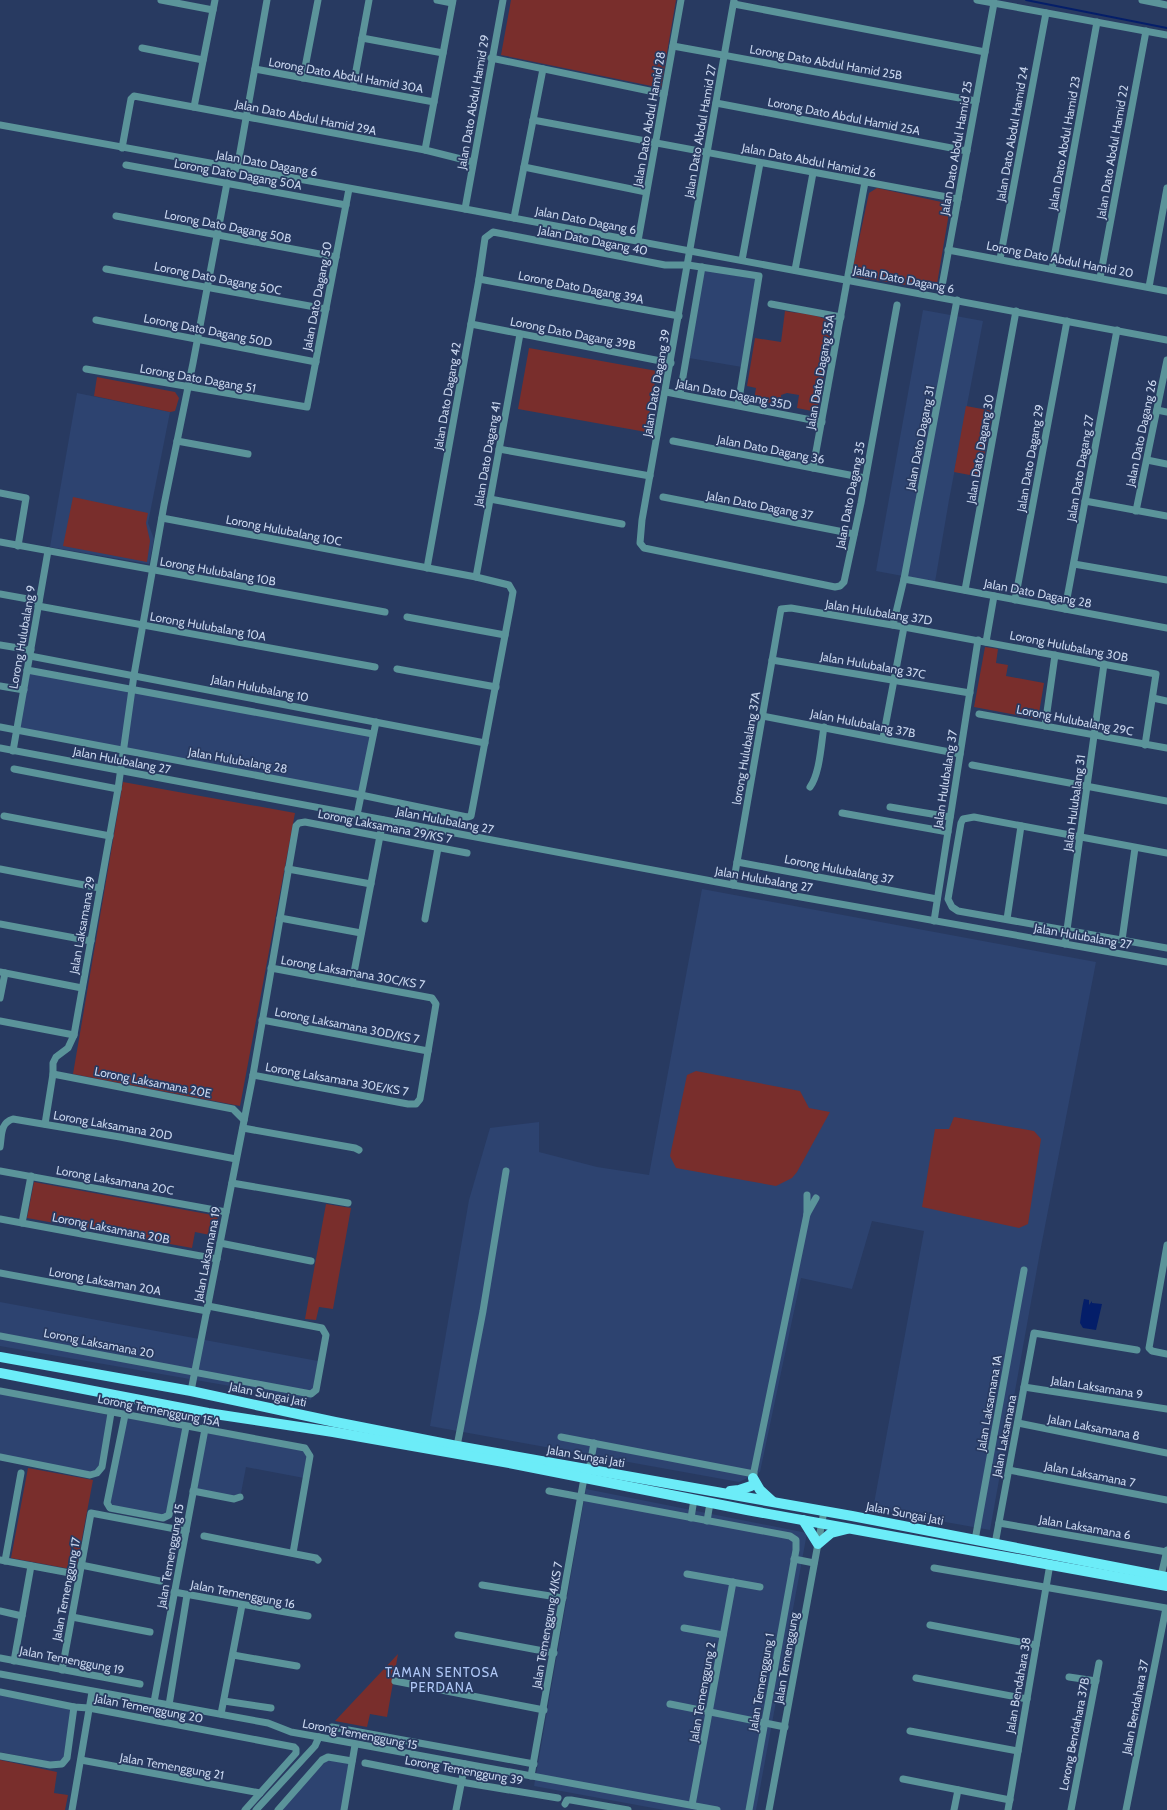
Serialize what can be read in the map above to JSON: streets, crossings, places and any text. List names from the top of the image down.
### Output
{
  "streets": {
    "main road": ["Jalan Sungai Jati"],
    "street": [
      "Lorong Dato Abdul Hamid 25B",
      "Lorong Dato Abdul Hamid 30A",
      "Jalan Dato Abdul Hamid 29",
      "Lorong Dato Abdul Hamid 25A",
      "Jalan Dato Abdul Hamid 29A",
      "Jalan Dato Abdul Hamid 28",
      "Jalan Dato Abdul Hamid 27",
      "Jalan Dato Abdul Hamid 24",
      "Jalan Dato Abdul Hamid 23",
      "Jalan Dato Abdul Hamid 25",
      "Jalan Dato Abdul Hamid 22",
      "Jalan Dato Abdul Hamid 26",
      "Jalan Dato Dagang 6",
      "Lorong Dato Dagang 50A",
      "Lorong Dato Dagang 50B",
      "Jalan Dato Dagang 40",
      "Lorong Dato Abdul Hamid 20",
      "Lorong Dato Dagang 50C",
      "Lorong Dato Dagang 39A",
      "Jalan Dato Dagang 50",
      "Lorong Dato Dagang 50D",
      "Lorong Dato Dagang 39B",
      "Jalan Dato Dagang 35A",
      "Lorong Dato Dagang 51",
      "Jalan Dato Dagang 39",
      "Jalan Dato Dagang 35D",
      "Jalan Dato Dagang 42",
      "Jalan Dato Dagang 26",
      "Jalan Dato Dagang 31",
      "Jalan Dato Dagang 36",
      "Jalan Dato Dagang 30",
      "Jalan Dato Dagang 41",
      "Jalan Dato Dagang 29",
      "Jalan Dato Dagang 27",
      "Jalan Dato Dagang 35",
      "Jalan Dato Dagang 37",
      "Lorong Hulubalang 10C",
      "Lorong Hulubalang 10B",
      "Jalan Dato Dagang 28",
      "Jalan Hulubalang 37D",
      "Lorong Hulubalang 10A",
      "Lorong Hulubalang 9",
      "Lorong Hulubalang 30B",
      "Jalan Hulubalang 37C",
      "Jalan Hulubalang 10",
      "Lorong Hulubalang 29C",
      "Jalan Hulubalang 37B",
      "lorong Hulubalang 37A",
      "Jalan Hulubalang 27",
      "Jalan Hulubalang 28",
      "Jalan Hulubalang 37",
      "Jalan Hulubalang 31",
      "Lorong Laksamana 29/KS 7",
      "Lorong Hulubalang 37",
      "Jalan Laksamana 29",
      "Lorong Laksamana 30C/KS 7",
      "Lorong Laksamana 30D/KS 7",
      "Lorong Laksamana 30E/KS 7",
      "Lorong Laksamana 20E",
      "Lorong Laksamana 20D",
      "Lorong Laksamana 20C",
      "Lorong Laksamana 20B",
      "Jalan Laksamana 19",
      "Lorong Laksaman 20A",
      "Lorong Laksamana 20",
      "Jalan Laksamana 9",
      "Jalan Laksamana 1A",
      "Lorong Temenggung 15A",
      "Jalan Laksamana 8",
      "Jalan Laksamana",
      "Jalan Laksamana 7",
      "Jalan Laksamana 6",
      "Jalan Temenggung 15",
      "Jalan Temenggung 17",
      "Jalan Temenggung 16",
      "Jalan Temenggung 4/KS 7",
      "Jalan Temenggung",
      "Jalan Temenggung 19",
      "Jalan Temenggung 1",
      "Jalan Bendahara 38",
      "Jalan Temenggung 2",
      "Jalan Bendahara 37",
      "Jalan Temenggung 20",
      "Lorong Temenggung 15",
      "Lorong Bendahara 37B",
      "Jalan Temenggung 21",
      "Lorong Temenggung 39"
    ]
  },
  "crossings": [
    ["Lorong Dato Abdul Hamid 25B", "Jalan Dato Abdul Hamid 28"],
    ["Lorong Dato Abdul Hamid 25B", "Jalan Dato Abdul Hamid 27"],
    ["Lorong Dato Abdul Hamid 25B", "Jalan Dato Abdul Hamid 25"],
    ["Jalan Dato Abdul Hamid 29", "Jalan Dato Abdul Hamid 29A"],
    ["Jalan Dato Abdul Hamid 29", "Jalan Dato Dagang 6"],
    ["Lorong Dato Abdul Hamid 25A", "Jalan Dato Abdul Hamid 27"],
    ["Lorong Dato Abdul Hamid 25A", "Jalan Dato Abdul Hamid 25"],
    ["Jalan Dato Abdul Hamid 29A", "Jalan Dato Dagang 6"],
    ["Jalan Dato Abdul Hamid 28", "Jalan Dato Abdul Hamid 26"],
    ["Jalan Dato Abdul Hamid 28", "Jalan Dato Dagang 6"],
    ["Jalan Dato Abdul Hamid 27", "Jalan Dato Abdul Hamid 26"],
    ["Jalan Dato Abdul Hamid 27", "Jalan Dato Dagang 6"],
    ["Jalan Dato Abdul Hamid 27", "Jalan Dato Dagang 40"],
    ["Jalan Dato Abdul Hamid 27", "Jalan Dato Dagang 39"],
    ["Jalan Dato Abdul Hamid 24", "Lorong Dato Abdul Hamid 20"],
    ["Jalan Dato Abdul Hamid 23", "Lorong Dato Abdul Hamid 20"],
    ["Jalan Dato Abdul Hamid 25", "Jalan Dato Abdul Hamid 26"],
    ["Jalan Dato Abdul Hamid 25", "Jalan Dato Dagang 6"],
    ["Jalan Dato Abdul Hamid 25", "Lorong Dato Abdul Hamid 20"],
    ["Jalan Dato Abdul Hamid 22", "Lorong Dato Abdul Hamid 20"],
    ["Jalan Dato Abdul Hamid 26", "Jalan Dato Dagang 35A"],
    ["Jalan Dato Dagang 6", "Jalan Dato Dagang 50"],
    ["Jalan Dato Dagang 6", "Jalan Dato Dagang 35A"],
    ["Jalan Dato Dagang 6", "Jalan Dato Dagang 31"],
    ["Jalan Dato Dagang 6", "Jalan Dato Dagang 30"],
    ["Jalan Dato Dagang 6", "Jalan Dato Dagang 29"],
    ["Jalan Dato Dagang 6", "Jalan Dato Dagang 27"],
    ["Lorong Dato Dagang 50A", "Jalan Dato Dagang 50"],
    ["Lorong Dato Dagang 50A", "Jalan Laksamana 29"],
    ["Lorong Dato Dagang 50B", "Jalan Dato Dagang 50"],
    ["Lorong Dato Dagang 50B", "Jalan Laksamana 29"],
    ["Jalan Dato Dagang 40", "Jalan Dato Dagang 39"],
    ["Jalan Dato Dagang 40", "Jalan Dato Dagang 35D"],
    ["Jalan Dato Dagang 40", "Jalan Dato Dagang 42"],
    ["Lorong Dato Dagang 50C", "Jalan Dato Dagang 50"],
    ["Lorong Dato Dagang 50C", "Jalan Laksamana 29"],
    ["Lorong Dato Dagang 39A", "Jalan Dato Dagang 39"],
    ["Lorong Dato Dagang 39A", "Jalan Dato Dagang 42"],
    ["Jalan Dato Dagang 50", "Lorong Dato Dagang 50D"],
    ["Jalan Dato Dagang 50", "Lorong Dato Dagang 51"],
    ["Lorong Dato Dagang 50D", "Jalan Laksamana 29"],
    ["Lorong Dato Dagang 39B", "Jalan Dato Dagang 39"],
    ["Lorong Dato Dagang 39B", "Jalan Dato Dagang 42"],
    ["Lorong Dato Dagang 39B", "Jalan Dato Dagang 41"],
    ["Jalan Dato Dagang 35A", "Jalan Dato Dagang 35D"],
    ["Jalan Dato Dagang 35A", "Jalan Dato Dagang 36"],
    ["Lorong Dato Dagang 51", "Jalan Laksamana 29"],
    ["Jalan Dato Dagang 39", "Jalan Dato Dagang 35D"],
    ["Jalan Dato Dagang 39", "Jalan Dato Dagang 35"],
    ["Jalan Dato Dagang 42", "Lorong Hulubalang 10C"],
    ["Jalan Dato Dagang 31", "Jalan Dato Dagang 28"],
    ["Jalan Dato Dagang 31", "Jalan Hulubalang 37D"],
    ["Jalan Dato Dagang 36", "Jalan Dato Dagang 35"],
    ["Jalan Dato Dagang 30", "Jalan Dato Dagang 28"],
    ["Jalan Dato Dagang 41", "Lorong Hulubalang 10C"],
    ["Jalan Dato Dagang 29", "Jalan Dato Dagang 28"],
    ["Jalan Dato Dagang 27", "Jalan Dato Dagang 28"],
    ["Jalan Dato Dagang 35", "Jalan Dato Dagang 37"],
    ["Lorong Hulubalang 10C", "Jalan Laksamana 29"],
    ["Lorong Hulubalang 10B", "Lorong Hulubalang 9"],
    ["Lorong Hulubalang 10B", "Jalan Laksamana 29"],
    ["Jalan Hulubalang 37D", "Lorong Hulubalang 30B"],
    ["Jalan Hulubalang 37D", "lorong Hulubalang 37A"],
    ["Jalan Hulubalang 37D", "Jalan Hulubalang 37"],
    ["Lorong Hulubalang 10A", "Lorong Hulubalang 9"],
    ["Lorong Hulubalang 10A", "Jalan Laksamana 29"],
    ["Lorong Hulubalang 9", "Jalan Hulubalang 10"],
    ["Lorong Hulubalang 9", "Jalan Hulubalang 27"],
    ["Lorong Hulubalang 9", "Jalan Hulubalang 28"],
    ["Lorong Hulubalang 30B", "Jalan Hulubalang 37"],
    ["Lorong Hulubalang 30B", "Jalan Hulubalang 31"],
    ["Jalan Hulubalang 37C", "lorong Hulubalang 37A"],
    ["Jalan Hulubalang 37C", "Jalan Hulubalang 37"],
    ["Jalan Hulubalang 10", "Jalan Hulubalang 28"],
    ["Jalan Hulubalang 10", "Jalan Laksamana 29"],
    ["Lorong Hulubalang 29C", "Jalan Hulubalang 31"],
    ["Jalan Hulubalang 37B", "lorong Hulubalang 37A"],
    ["Jalan Hulubalang 37B", "Jalan Hulubalang 37"],
    ["lorong Hulubalang 37A", "Jalan Hulubalang 27"],
    ["lorong Hulubalang 37A", "Lorong Hulubalang 37"],
    ["Jalan Hulubalang 27", "Jalan Hulubalang 37"],
    ["Jalan Hulubalang 27", "Jalan Hulubalang 31"],
    ["Jalan Hulubalang 27", "Jalan Laksamana 29"],
    ["Jalan Hulubalang 28", "Jalan Laksamana 29"],
    ["Jalan Hulubalang 37", "Lorong Hulubalang 37"],
    ["Lorong Laksamana 29/KS 7", "Jalan Laksamana 19"],
    ["Jalan Laksamana 29", "Lorong Laksamana 20E"],
    ["Jalan Laksamana 29", "Lorong Laksamana 20D"],
    ["Lorong Laksamana 30C/KS 7", "Lorong Laksamana 30D/KS 7"],
    ["Lorong Laksamana 30C/KS 7", "Lorong Laksamana 30E/KS 7"],
    ["Lorong Laksamana 30C/KS 7", "Jalan Laksamana 19"],
    ["Lorong Laksamana 30D/KS 7", "Lorong Laksamana 30E/KS 7"],
    ["Lorong Laksamana 30D/KS 7", "Jalan Laksamana 19"],
    ["Lorong Laksamana 30E/KS 7", "Jalan Laksamana 19"],
    ["Lorong Laksamana 20E", "Jalan Laksamana 19"],
    ["Lorong Laksamana 20D", "Jalan Laksamana 19"],
    ["Lorong Laksamana 20C", "Jalan Laksamana 19"],
    ["Lorong Laksamana 20B", "Jalan Laksamana 19"],
    ["Jalan Laksamana 19", "Lorong Laksaman 20A"],
    ["Jalan Laksamana 19", "Lorong Laksamana 20"],
    ["Jalan Laksamana 19", "Jalan Sungai Jati"],
    ["Lorong Laksaman 20A", "Lorong Laksamana 20"],
    ["Jalan Laksamana 9", "Jalan Laksamana"],
    ["Jalan Sungai Jati", "Jalan Laksamana 1A"],
    ["Jalan Sungai Jati", "Jalan Laksamana"],
    ["Jalan Sungai Jati", "Jalan Temenggung 15"],
    ["Jalan Sungai Jati", "Jalan Temenggung 4/KS 7"],
    ["Jalan Sungai Jati", "Jalan Temenggung"],
    ["Jalan Sungai Jati", "Jalan Bendahara 38"],
    ["Lorong Temenggung 15A", "Jalan Temenggung 15"],
    ["Jalan Laksamana 8", "Jalan Laksamana"],
    ["Jalan Laksamana", "Jalan Laksamana 7"],
    ["Jalan Laksamana", "Jalan Laksamana 6"],
    ["Jalan Temenggung 15", "Jalan Temenggung 17"],
    ["Jalan Temenggung 15", "Jalan Temenggung 16"],
    ["Jalan Temenggung 15", "Lorong Temenggung 15"],
    ["Jalan Temenggung 17", "Jalan Temenggung 19"],
    ["Jalan Temenggung 4/KS 7", "Jalan Temenggung 1"],
    ["Jalan Temenggung 4/KS 7", "Lorong Temenggung 15"],
    ["Jalan Bendahara 38", "Jalan Bendahara 37"],
    ["Jalan Temenggung 2", "Lorong Temenggung 15"],
    ["Jalan Temenggung 20", "Jalan Temenggung 21"]
  ],
  "districts": ["TAMAN SENTOSA PERDANA"]
}
